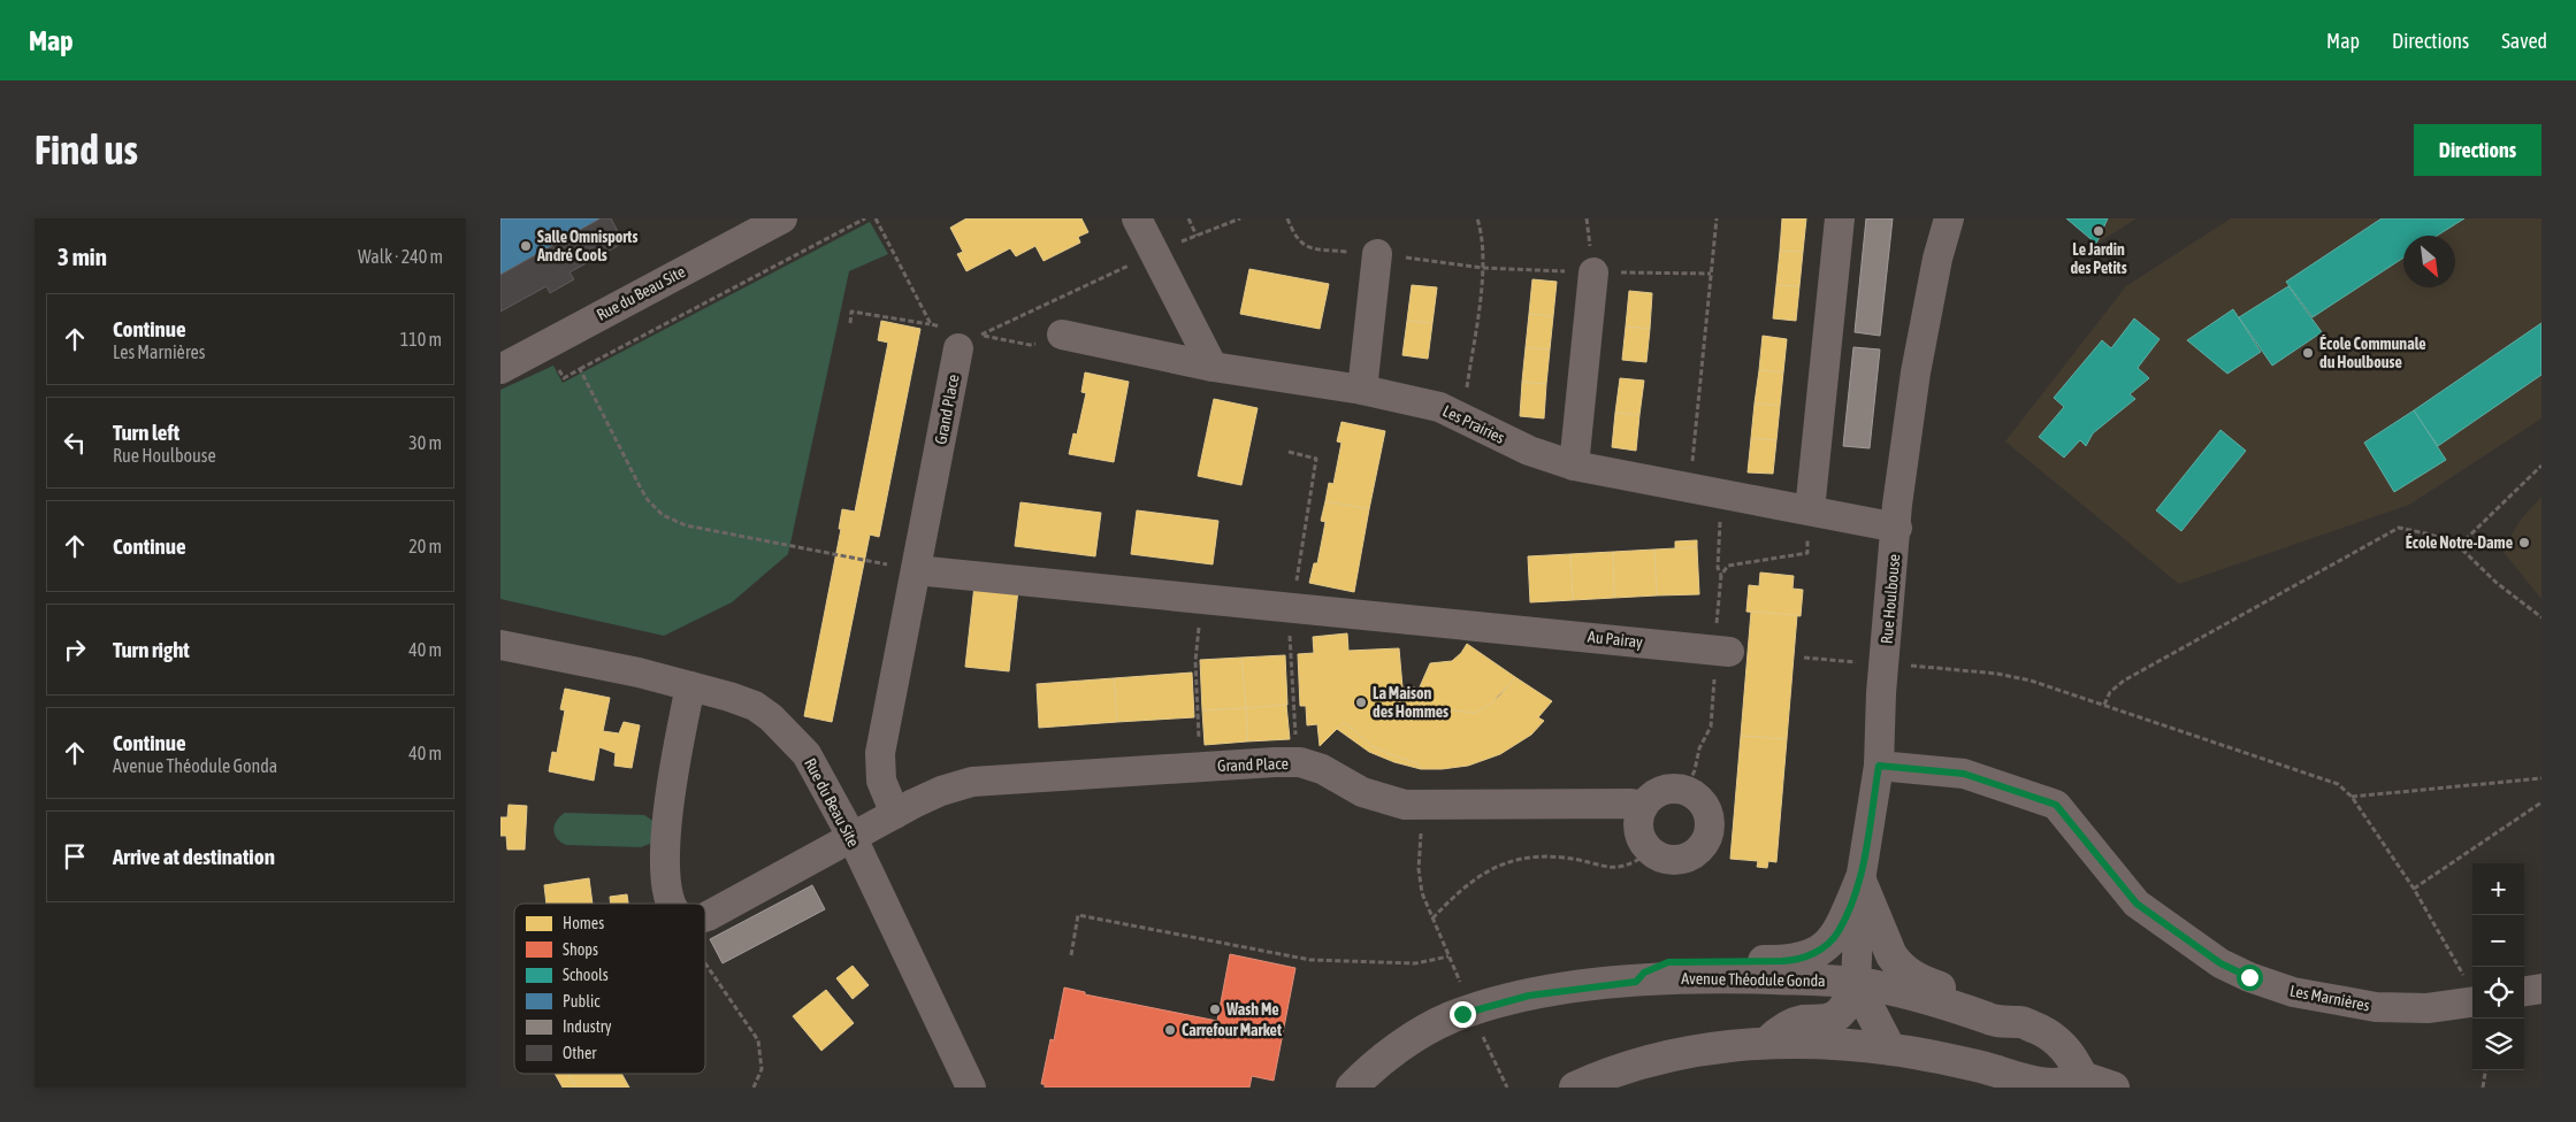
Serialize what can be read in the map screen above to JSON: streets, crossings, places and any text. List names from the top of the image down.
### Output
{
  "streets": {
    "main road": ["Avenue Théodule Gonda"],
    "street": [
      "Rue du Beau Site",
      "Grand Place",
      "Les Prairies",
      "Rue Houlbouse",
      "Au Pairay",
      "Les Marnières"
    ]
  },
  "crossings": [
    ["Rue du Beau Site", "Grand Place"],
    ["Les Prairies", "Rue Houlbouse"],
    ["Rue Houlbouse", "Avenue Théodule Gonda"],
    ["Rue Houlbouse", "Les Marnières"]
  ],
  "places": [
    "Le Jardin des Petits",
    "Salle Omnisports André Cools",
    "École Communale du Houlbouse",
    "École Notre-Dame",
    "La Maison des Hommes",
    "Wash Me",
    "Carrefour Market"
  ],
  "legend": [
    "Homes",
    "Shops",
    "Schools",
    "Public",
    "Industry",
    "Other"
  ],
  "north": "bottom right",
  "page": {
    "header": "Map",
    "nav": ["Map", "Directions", "Saved"],
    "buttons": "Directions",
    "title": "Find us",
    "heading": ["3 min", "Walk · 240 m"],
    "list": [
      ["Continue", "Les Marnières", "110 m"],
      ["Turn left", "Rue Houlbouse", "30 m"],
      ["Continue", "20 m"],
      ["Turn right", "40 m"],
      ["Continue", "Avenue Théodule Gonda", "40 m"],
      "Arrive at destination"
    ],
    "map_buttons": ["+", "−"]
  }
}
